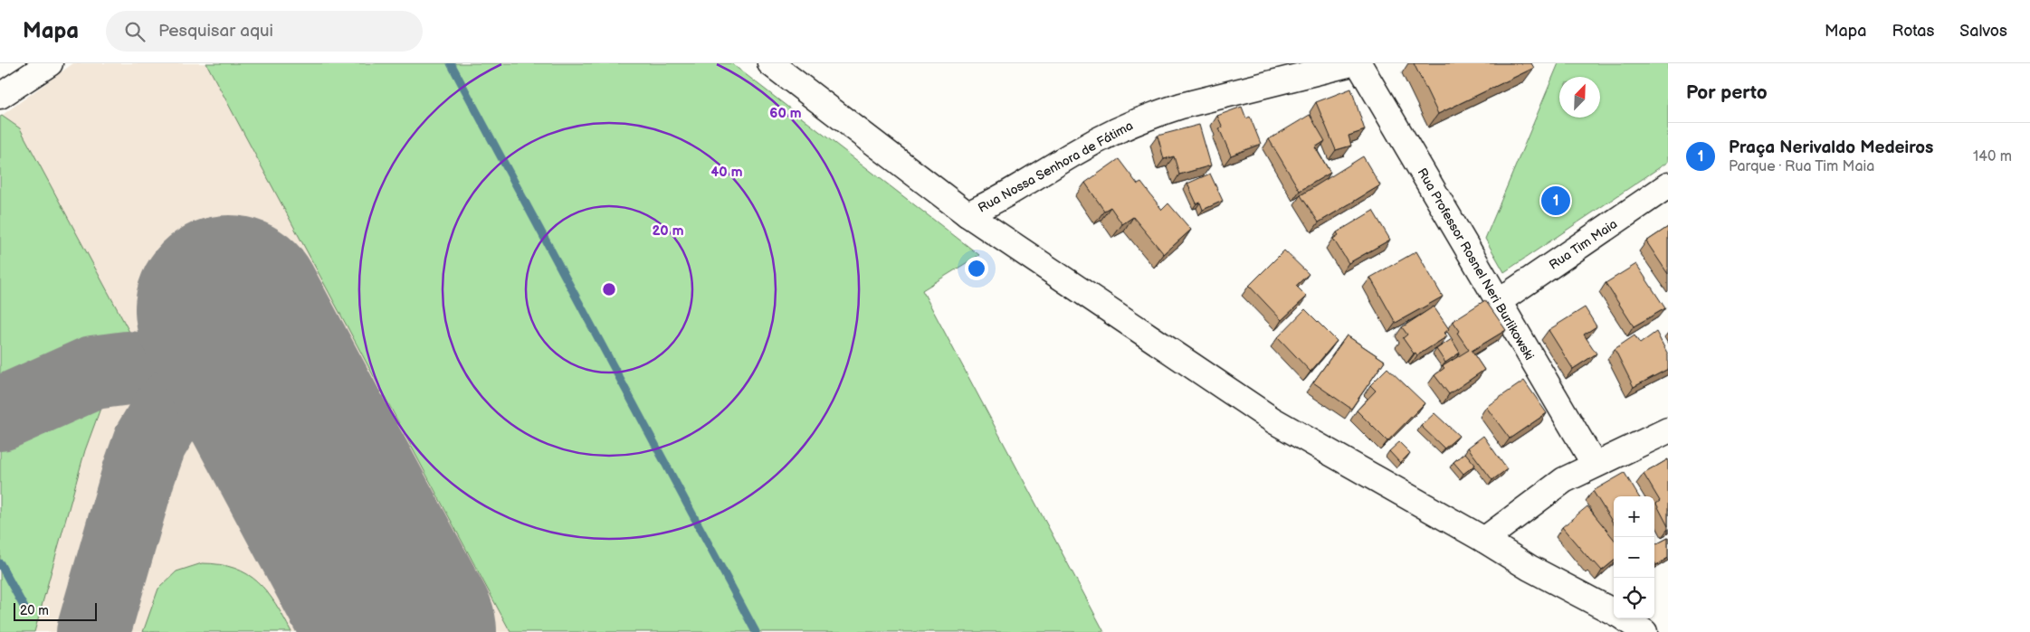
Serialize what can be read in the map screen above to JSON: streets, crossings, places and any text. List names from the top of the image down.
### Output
{
  "streets": {
    "street": ["Rua Nossa Senhora de Fátima", "Rua Tim Maia", "Rua Professor Rosnel Neri Burlikowski"]
  },
  "crossings": [
    ["Rua Tim Maia", "Rua Professor Rosnel Neri Burlikowski"]
  ],
  "scale_bar": "20 m",
  "north": "top right",
  "page": {
    "header": "Mapa",
    "search": "Pesquisar aqui",
    "nav": ["Mapa", "Rotas", "Salvos"],
    "heading": "Por perto",
    "list": [
      {
        "mark": "1",
        "name": "Praça Nerivaldo Medeiros",
        "note": "Parque · Rua Tim Maia",
        "value": "140 m"
      }
    ],
    "pins": "1",
    "map_buttons": ["+", "−"],
    "scale": "20 m"
  },
  "rings": ["60 m", "40 m", "20 m"]
}
